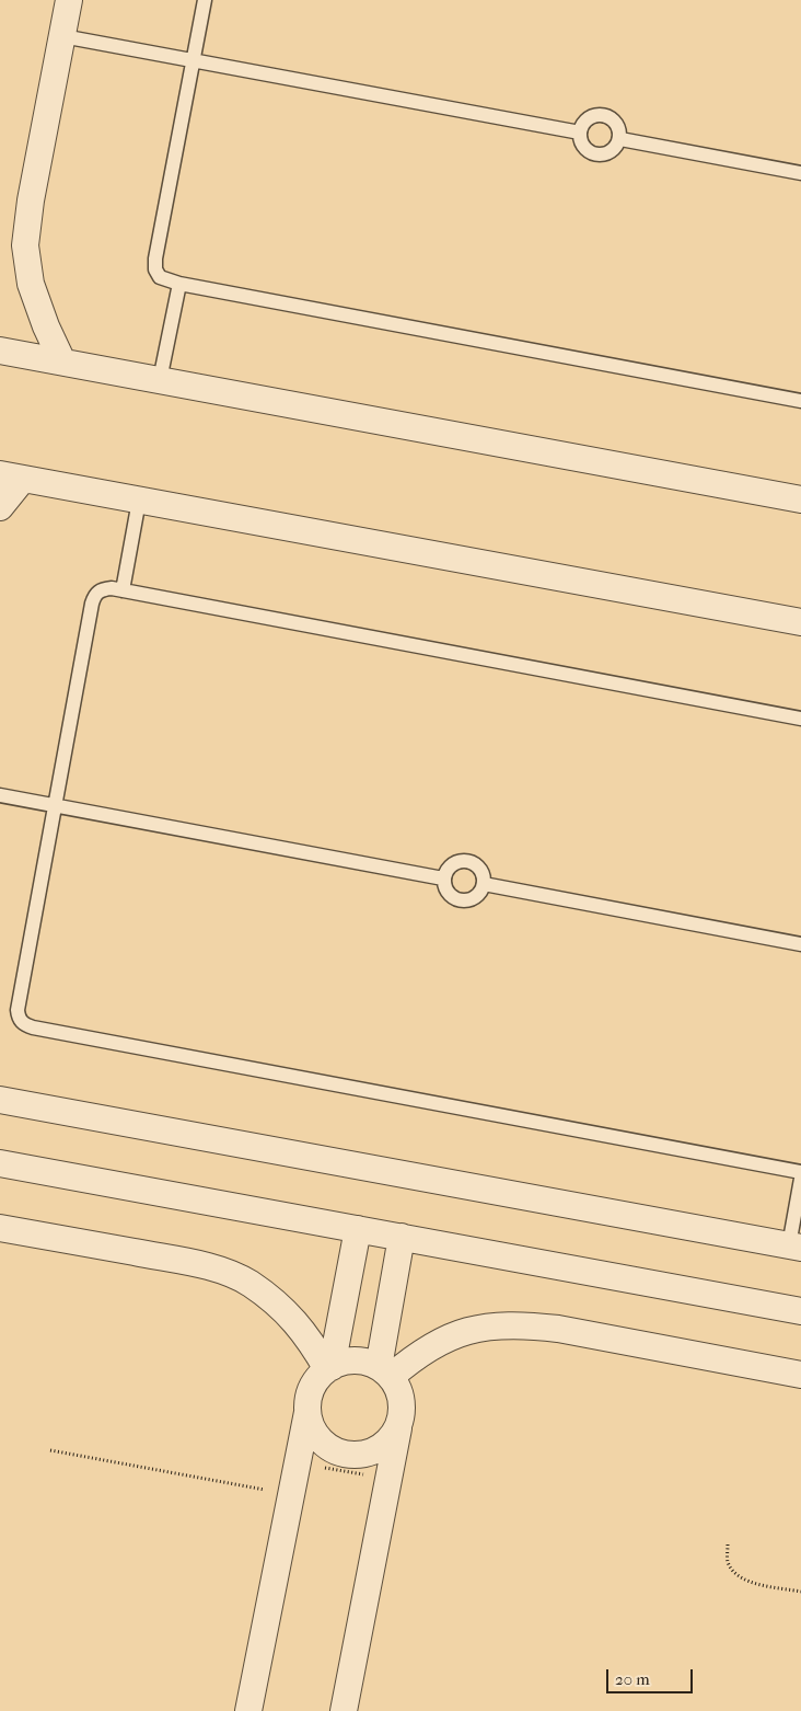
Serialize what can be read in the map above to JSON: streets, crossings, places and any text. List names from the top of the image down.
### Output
{
  "scale_bar": "20 m"
}
